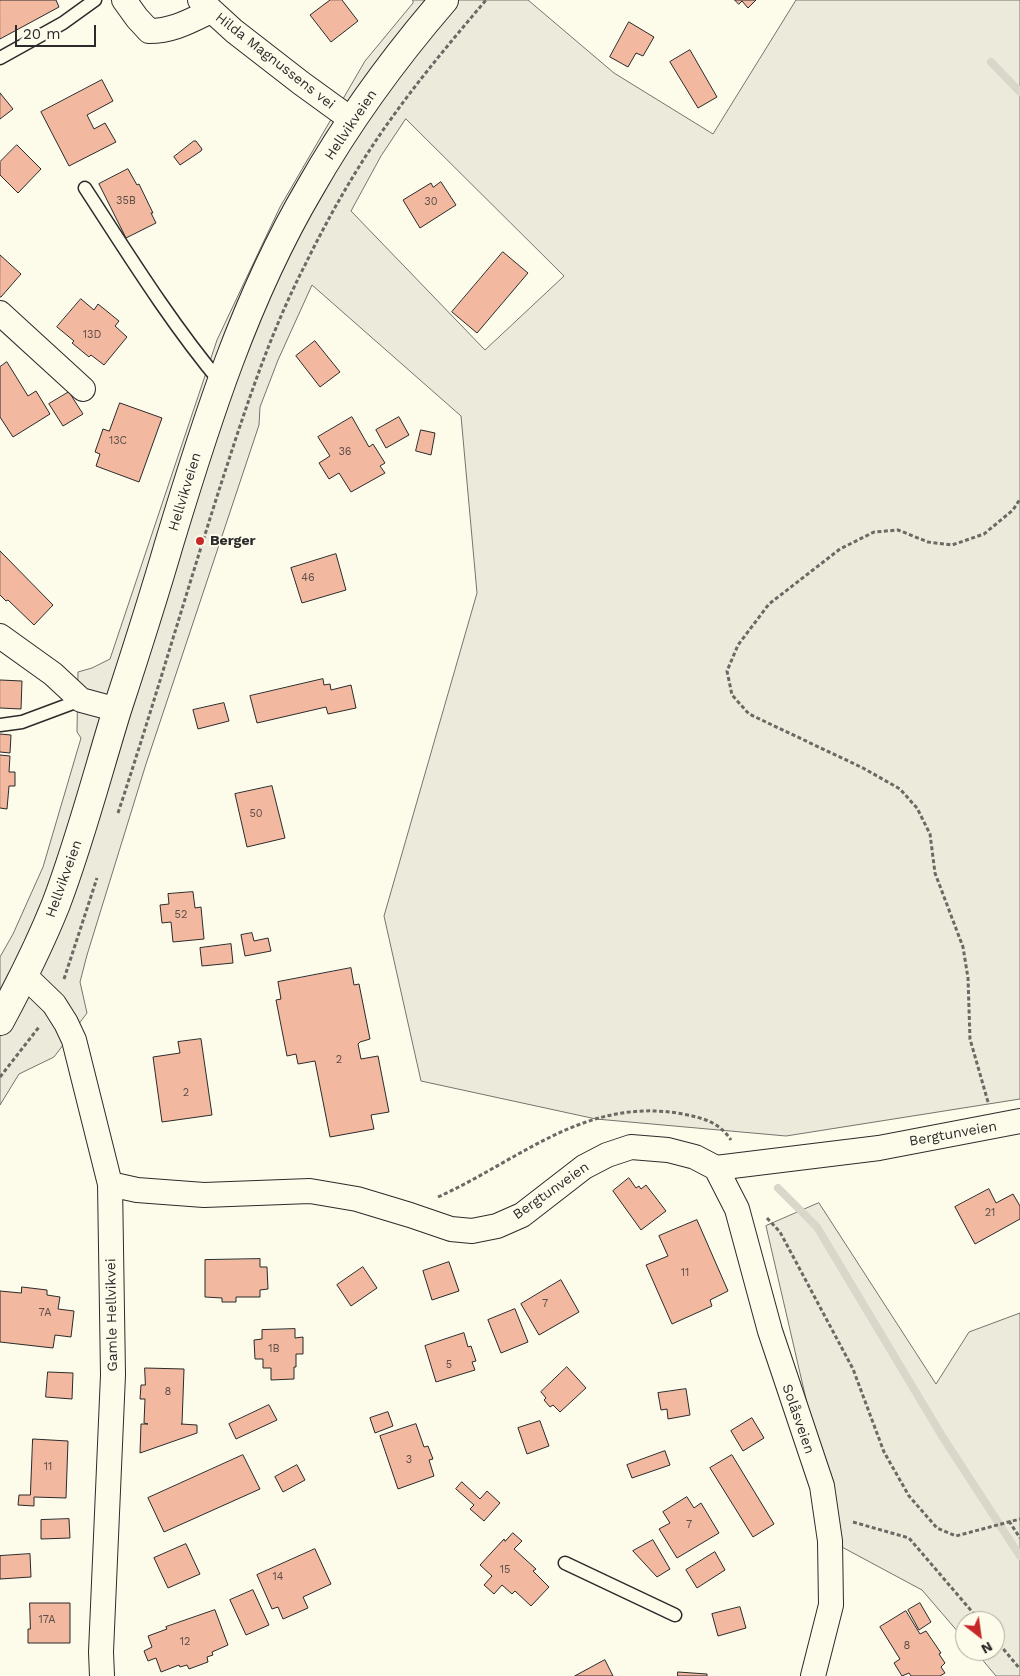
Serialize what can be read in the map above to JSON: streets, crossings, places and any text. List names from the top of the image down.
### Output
{
  "streets": {
    "main road": ["Hellvikveien"],
    "street": [
      "Hilda Magnussens vei",
      "Bergtunveien",
      "Gamle Hellvikvei",
      "Solåsveien"
    ]
  },
  "crossings": [
    ["Hilda Magnussens vei", "Hellvikveien"],
    ["Hellvikveien", "Gamle Hellvikvei"],
    ["Bergtunveien", "Gamle Hellvikvei"],
    ["Bergtunveien", "Solåsveien"]
  ],
  "places": ["Berger"],
  "house_numbers": [
    "35B",
    "30",
    "13D",
    "13C",
    "36",
    "46",
    "50",
    "52",
    "2",
    "2",
    "21",
    "11",
    "7",
    "7A",
    "1B",
    "5",
    "8",
    "3",
    "11",
    "7",
    "15",
    "14",
    "17A",
    "12",
    "8"
  ],
  "scale_bar": "20 m",
  "north": "bottom right"
}
